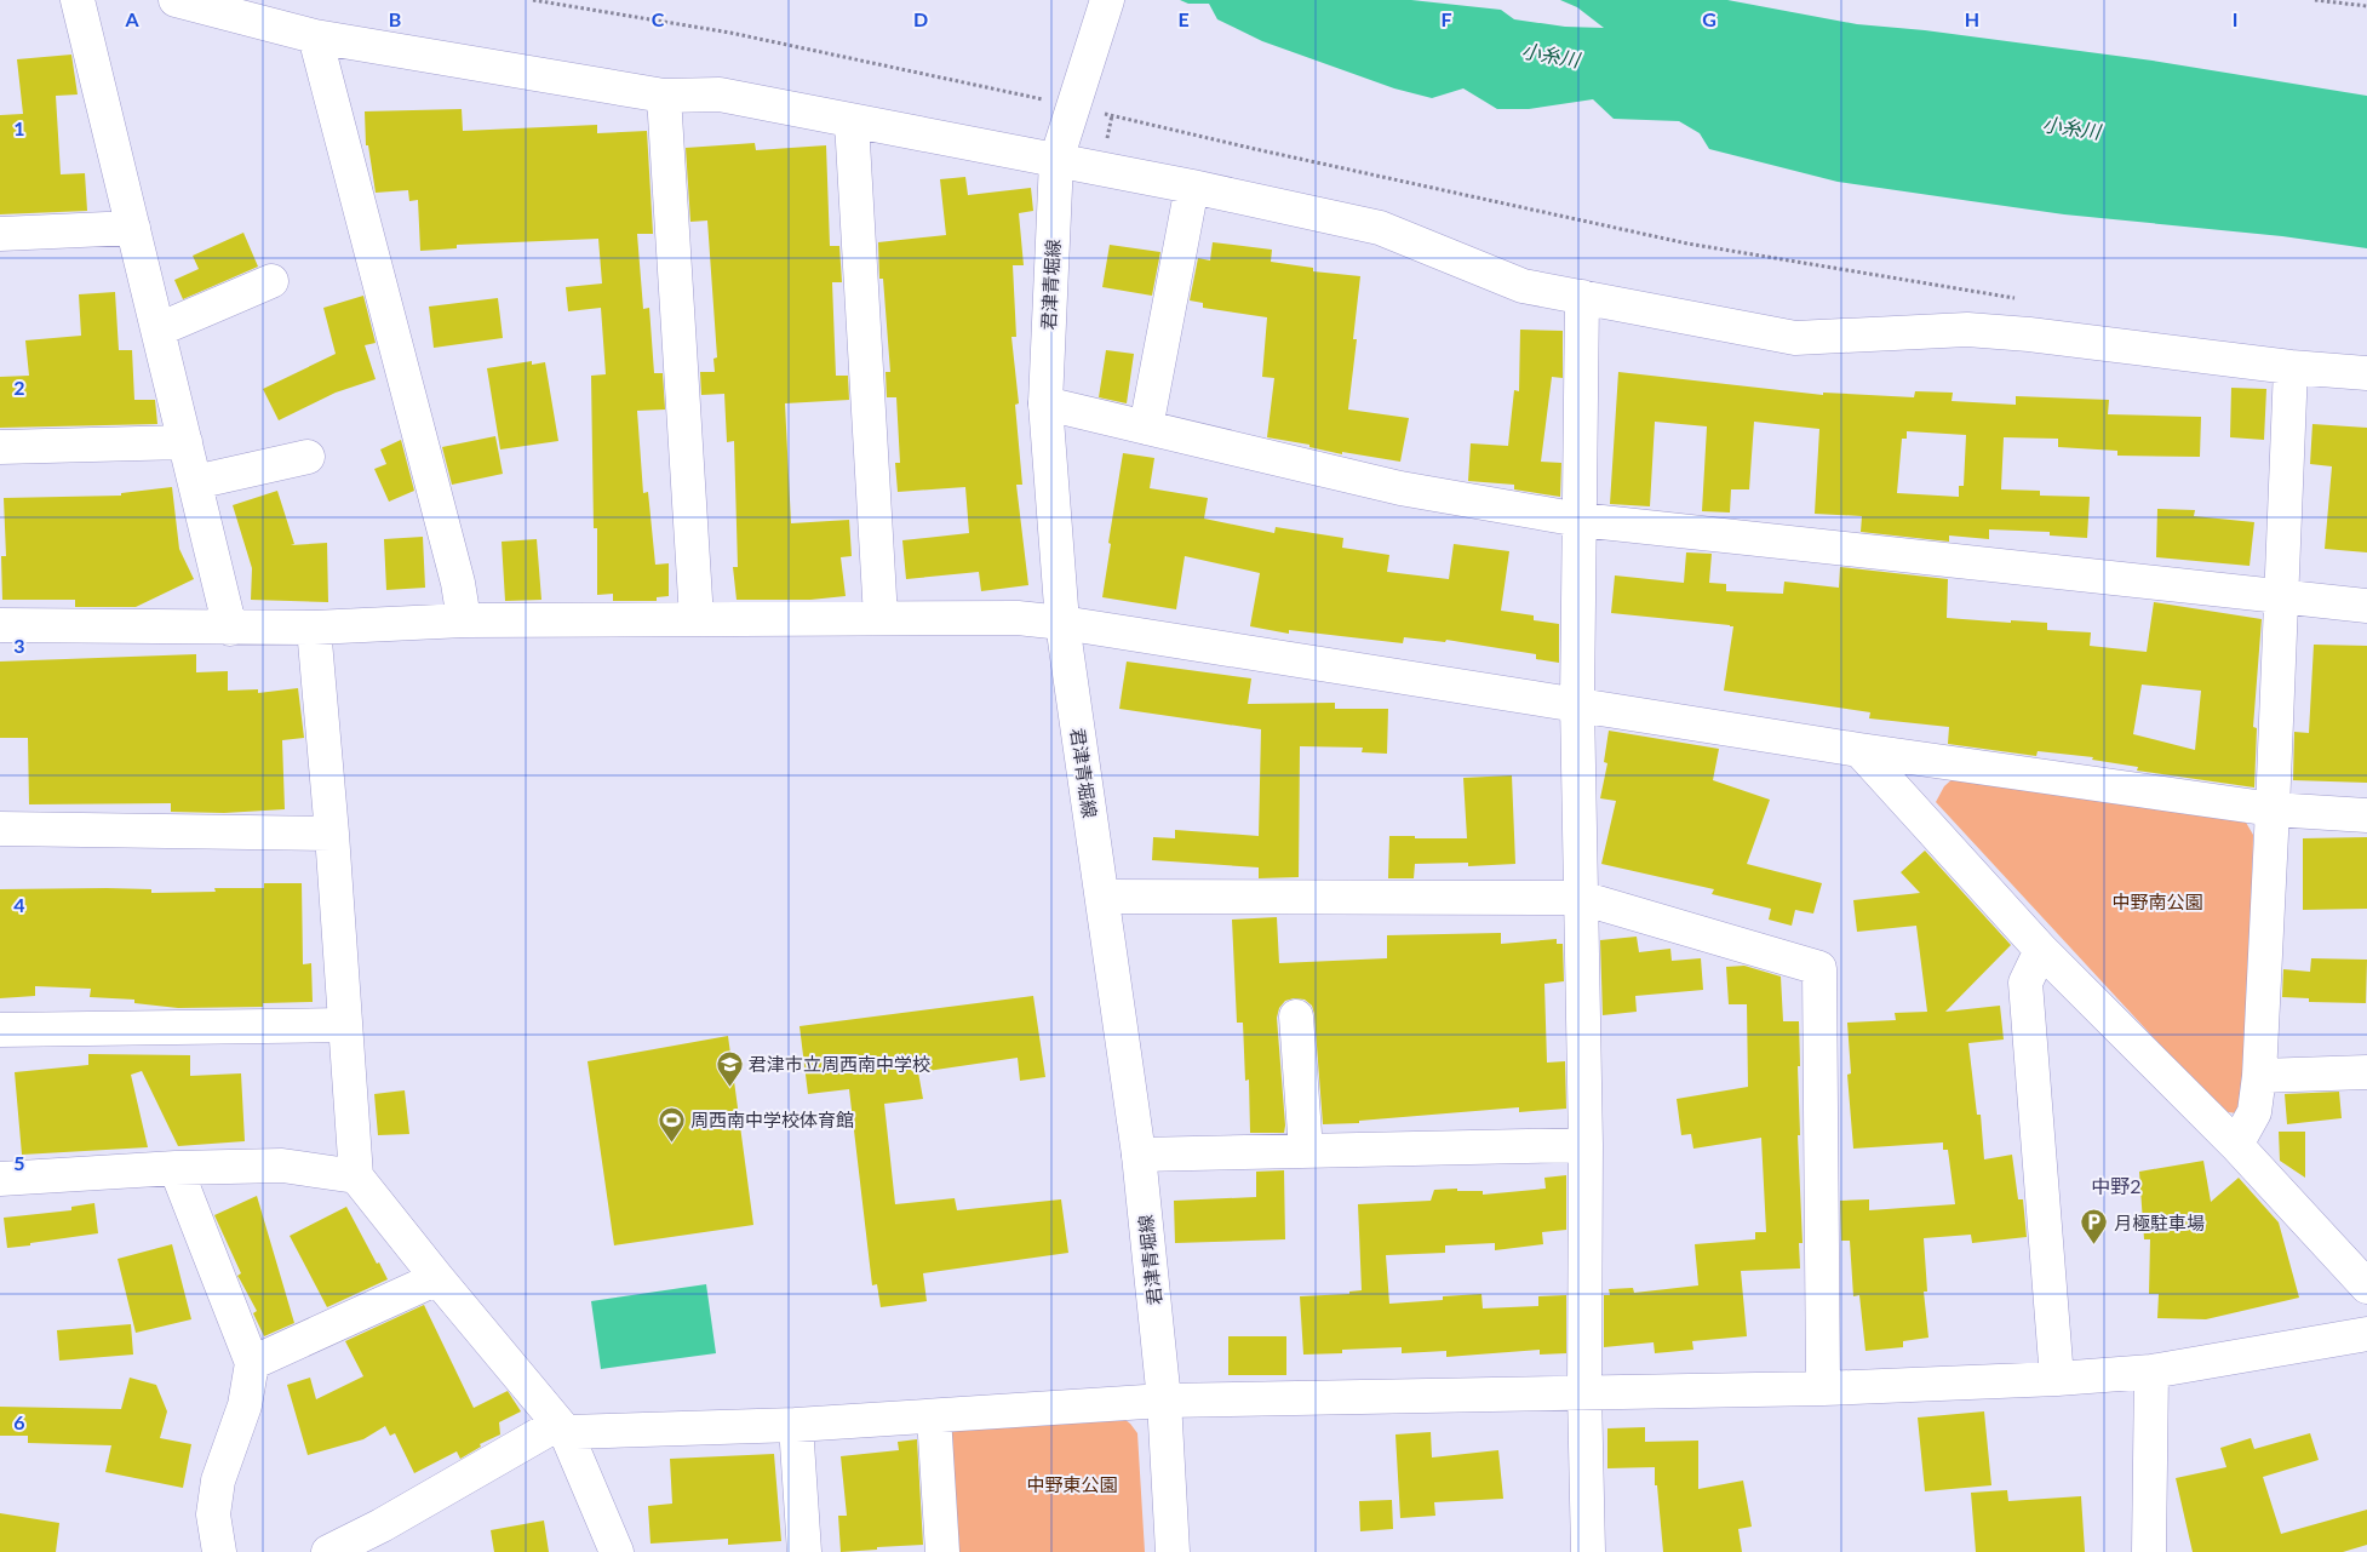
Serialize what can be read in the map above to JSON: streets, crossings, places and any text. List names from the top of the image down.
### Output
{
  "streets": {
    "street": ["君津青堀線"]
  },
  "districts": ["中野2"],
  "water": ["小糸川"],
  "parks": ["中野南公園", "中野東公園"],
  "places": {
    "school or university": ["君津市立周西南中学校"],
    "sports": ["周西南中学校体育館"],
    "parking": ["月極駐車場"]
  },
  "grid": {
    "columns": [
      "A",
      "B",
      "C",
      "D",
      "E",
      "F",
      "G",
      "H",
      "I"
    ],
    "rows": [
      "1",
      "2",
      "3",
      "4",
      "5",
      "6"
    ]
  }
}
